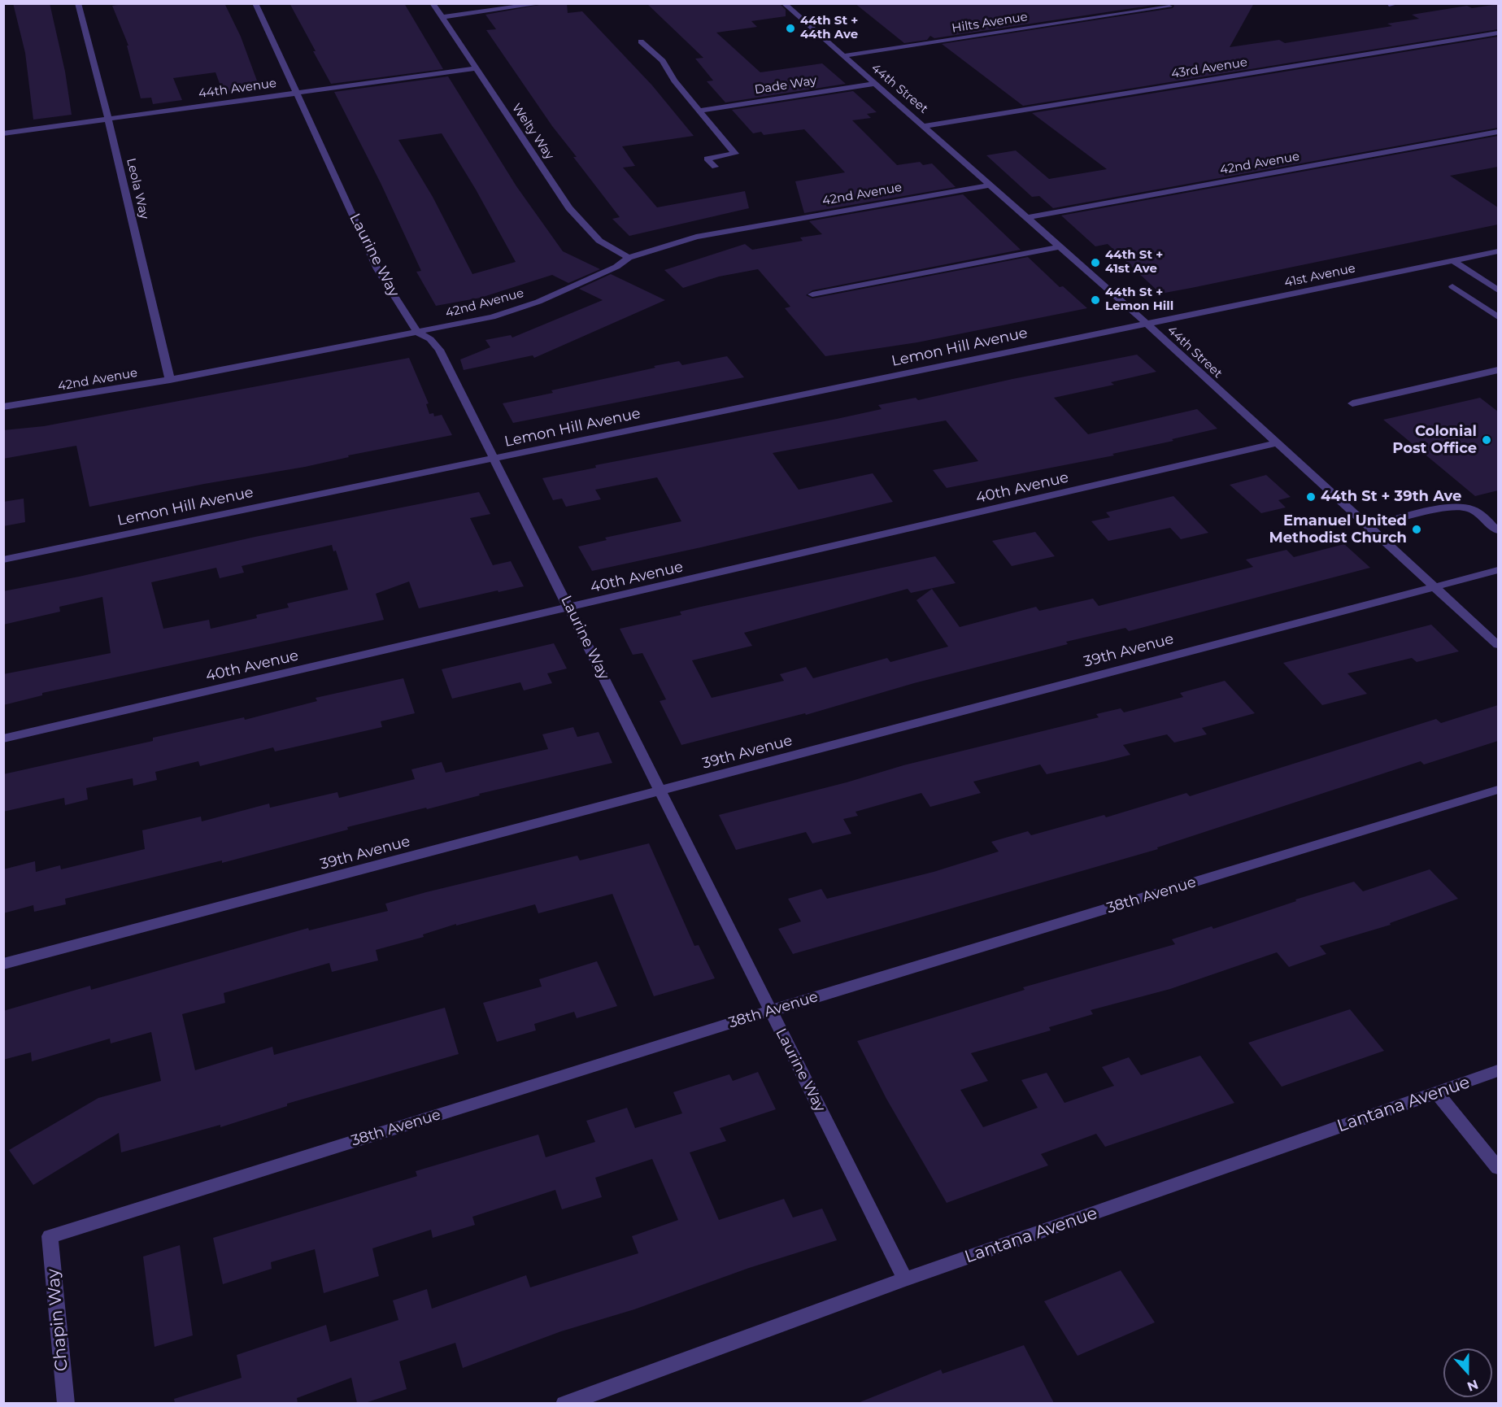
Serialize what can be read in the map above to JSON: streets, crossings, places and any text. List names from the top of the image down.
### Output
{
  "streets": {
    "street": [
      "Hilts Avenue",
      "43rd Avenue",
      "Dade Way",
      "44th Avenue",
      "44th Street",
      "Welty Way",
      "42nd Avenue",
      "Leola Way",
      "Laurine Way",
      "41st Avenue",
      "Lemon Hill Avenue",
      "40th Avenue",
      "39th Avenue",
      "38th Avenue",
      "Lantana Avenue",
      "Chapin Way"
    ]
  },
  "crossings": [
    ["Hilts Avenue", "44th Street"],
    ["43rd Avenue", "44th Street"],
    ["Dade Way", "44th Street"],
    ["44th Avenue", "Welty Way"],
    ["44th Avenue", "Leola Way"],
    ["44th Avenue", "Laurine Way"],
    ["44th Street", "42nd Avenue"],
    ["44th Street", "41st Avenue"],
    ["44th Street", "Lemon Hill Avenue"],
    ["44th Street", "40th Avenue"],
    ["44th Street", "39th Avenue"],
    ["Welty Way", "42nd Avenue"],
    ["42nd Avenue", "Leola Way"],
    ["42nd Avenue", "Laurine Way"],
    ["Laurine Way", "Lemon Hill Avenue"],
    ["Laurine Way", "40th Avenue"],
    ["Laurine Way", "39th Avenue"],
    ["Laurine Way", "38th Avenue"],
    ["Laurine Way", "Lantana Avenue"],
    ["41st Avenue", "Lemon Hill Avenue"],
    ["38th Avenue", "Chapin Way"]
  ],
  "places": [
    "44th St + 44th Ave",
    "44th St + 41st Ave",
    "44th St + Lemon Hill",
    "Colonial Post Office",
    "44th St + 39th Ave",
    "Emanuel United Methodist Church"
  ],
  "north": "bottom"
}
